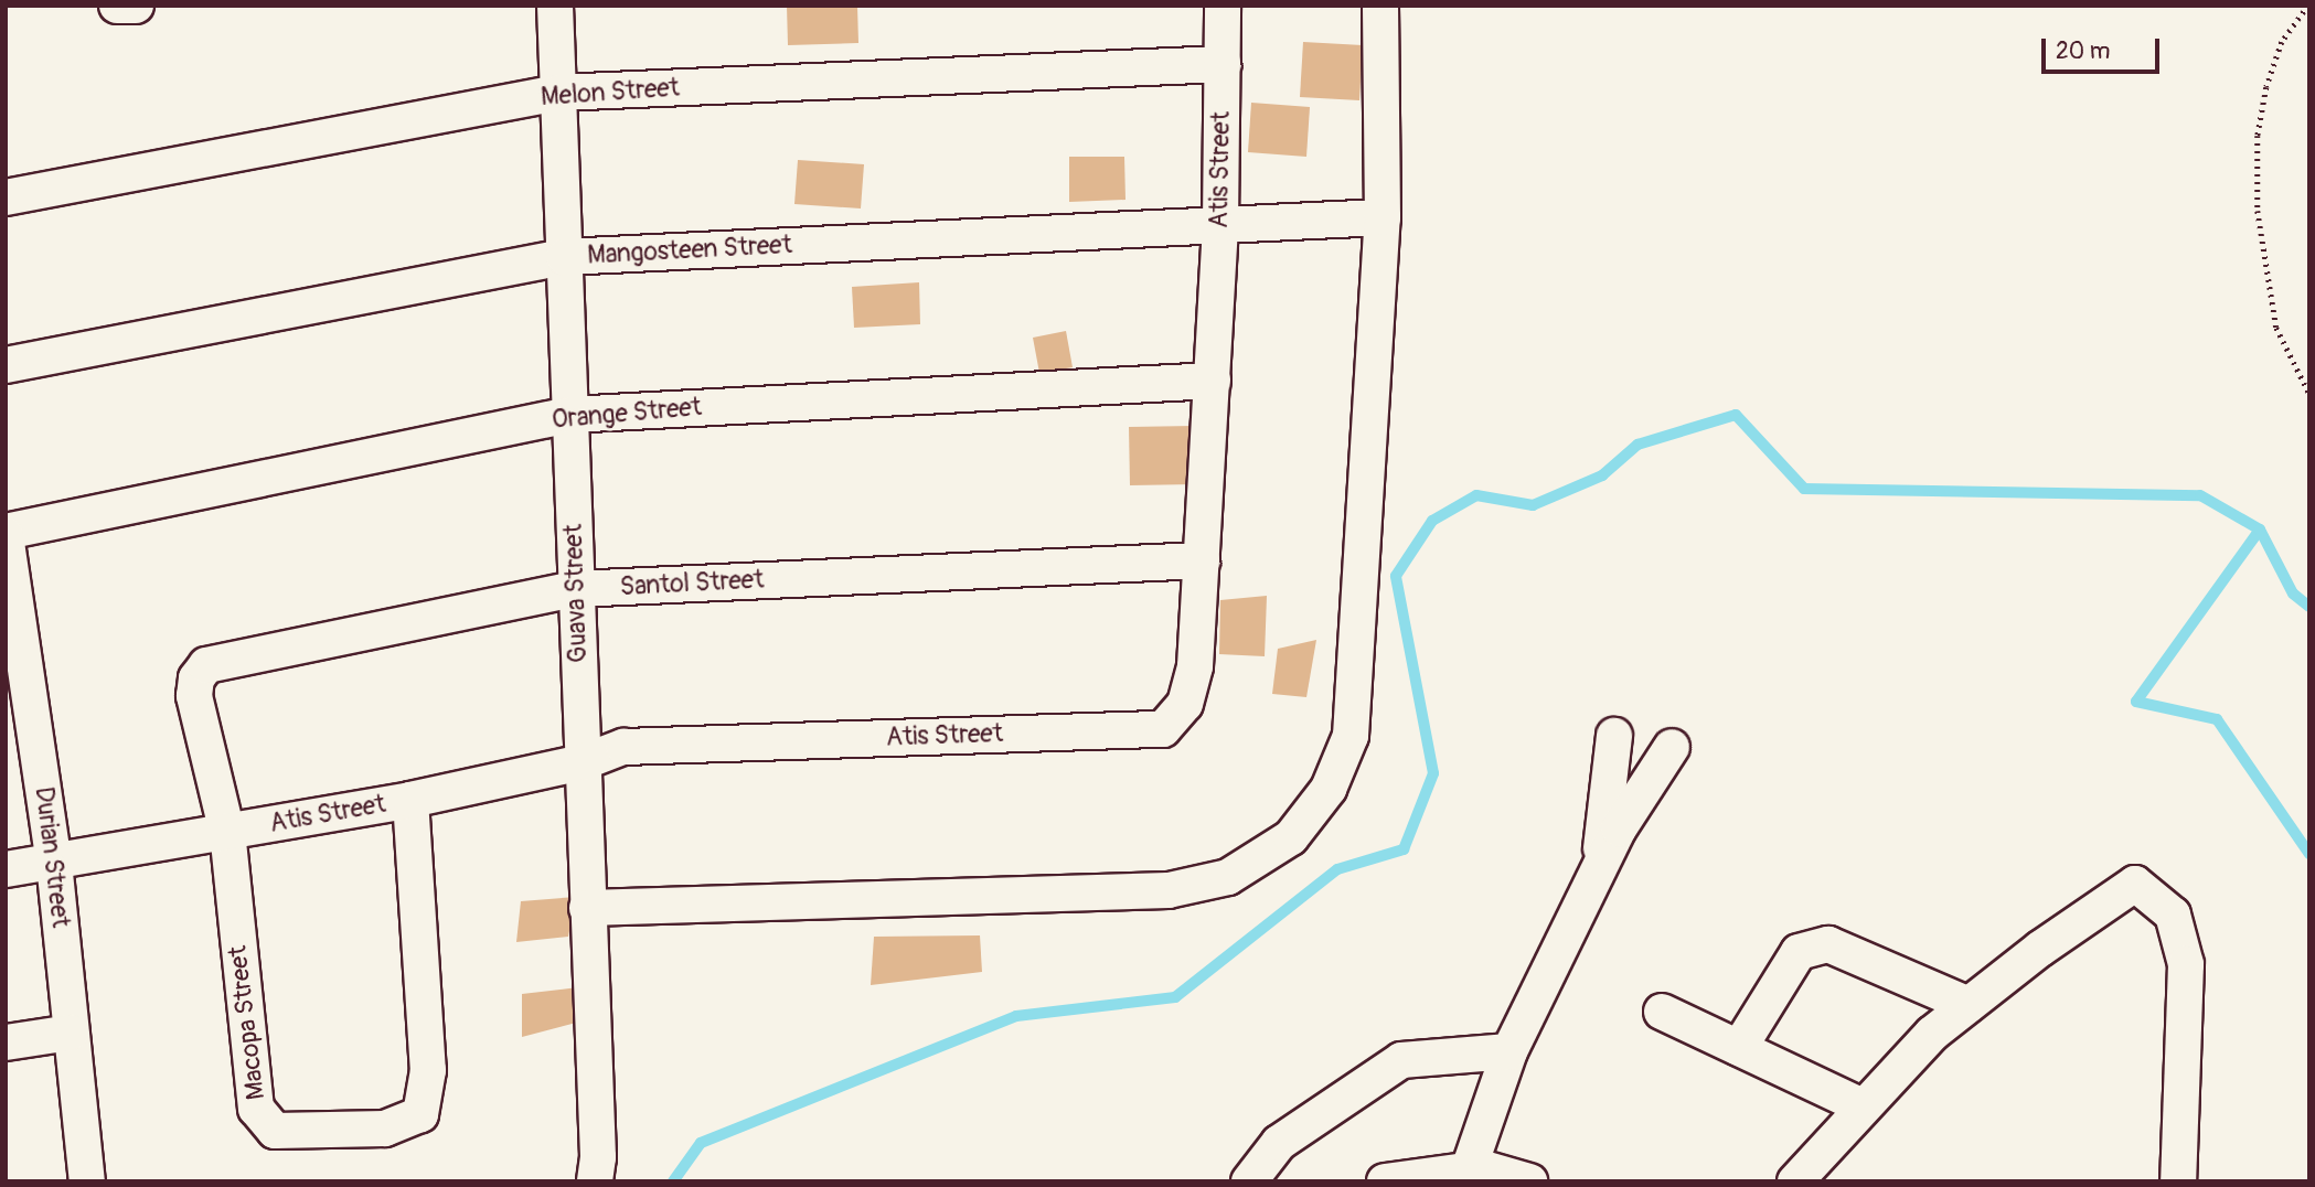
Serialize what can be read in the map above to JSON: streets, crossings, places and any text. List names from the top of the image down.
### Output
{
  "streets": {
    "street": [
      "Melon Street",
      "Atis Street",
      "Mangosteen Street",
      "Orange Street",
      "Santol Street",
      "Guava Street",
      "Durian Street",
      "Macopa Street"
    ]
  },
  "crossings": [
    ["Melon Street", "Atis Street"],
    ["Melon Street", "Guava Street"],
    ["Atis Street", "Mangosteen Street"],
    ["Atis Street", "Orange Street"],
    ["Atis Street", "Santol Street"],
    ["Atis Street", "Guava Street"],
    ["Atis Street", "Durian Street"],
    ["Atis Street", "Macopa Street"],
    ["Mangosteen Street", "Guava Street"],
    ["Orange Street", "Guava Street"],
    ["Orange Street", "Durian Street"],
    ["Santol Street", "Guava Street"],
    ["Santol Street", "Macopa Street"]
  ],
  "scale_bar": "20 m"
}
